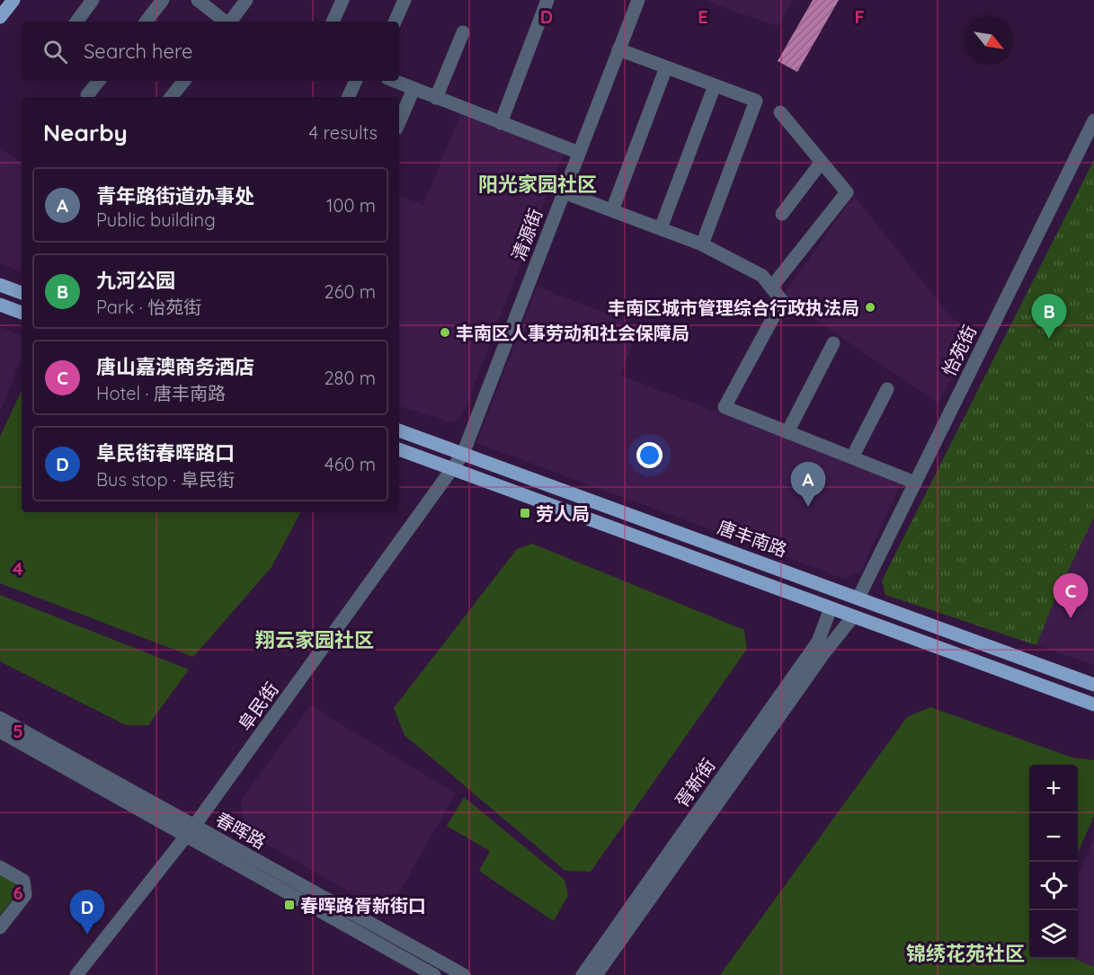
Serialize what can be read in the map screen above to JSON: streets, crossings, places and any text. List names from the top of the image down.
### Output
{
  "streets": {
    "main road": ["唐丰南路"],
    "street": [
      "清源街",
      "怡苑街",
      "阜民街",
      "胥新街",
      "春晖路"
    ]
  },
  "crossings": [
    ["清源街", "唐丰南路"],
    ["清源街", "阜民街"],
    ["怡苑街", "唐丰南路"],
    ["唐丰南路", "阜民街"],
    ["阜民街", "春晖路"]
  ],
  "districts": ["阳光家园社区", "翔云家园社区", "锦绣花苑社区"],
  "places": {
    "other": ["丰南区城市管理综合行政执法局", "丰南区人事劳动和社会保障局"],
    "transit": ["劳人局", "春晖路胥新街口"]
  },
  "north": "bottom right",
  "page": {
    "search": "Search here",
    "heading": ["Nearby", "4 results"],
    "list": [
      {
        "mark": "A",
        "name": "青年路街道办事处",
        "note": "Public building",
        "value": "100 m"
      },
      {
        "mark": "B",
        "name": "九河公园",
        "note": "Park · 怡苑街",
        "value": "260 m"
      },
      {
        "mark": "C",
        "name": "唐山嘉澳商务酒店",
        "note": "Hotel · 唐丰南路",
        "value": "280 m"
      },
      {
        "mark": "D",
        "name": "阜民街春晖路口",
        "note": "Bus stop · 阜民街",
        "value": "460 m"
      }
    ],
    "pins": [
      "B",
      "A",
      "C",
      "D"
    ],
    "map_buttons": ["+", "−"]
  },
  "grid": {
    "columns": ["D", "E", "F"],
    "rows": ["4", "5", "6"]
  }
}
